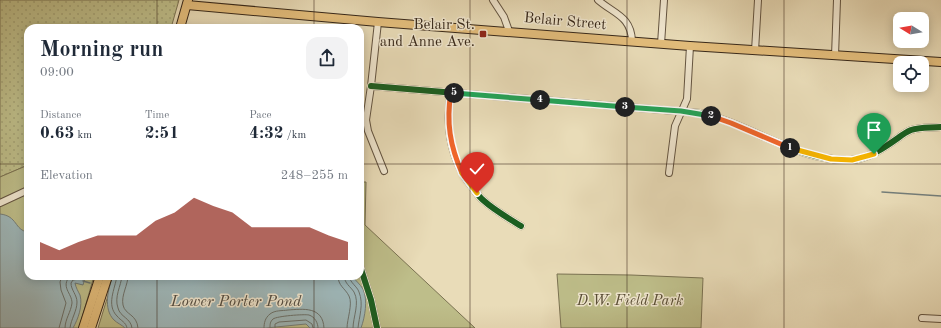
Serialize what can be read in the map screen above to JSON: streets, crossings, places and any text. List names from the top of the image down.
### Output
{
  "streets": {
    "main road": ["Belair Street"]
  },
  "water": ["Lower Porter Pond"],
  "parks": ["D.W. Field Park"],
  "places": {
    "transit": ["Belair St. and Anne Ave."]
  },
  "north": "left",
  "page": {
    "heading": ["Morning run", "09:00"],
    "pins": [
      "5",
      "4",
      "3",
      "2",
      "1"
    ],
    "stats": [
      ["Distance", "0.63 km"],
      ["Time", "2:51"],
      ["Pace", "4:32 /km"]
    ],
    "chart": ["Elevation", "248–255 m"]
  }
}
